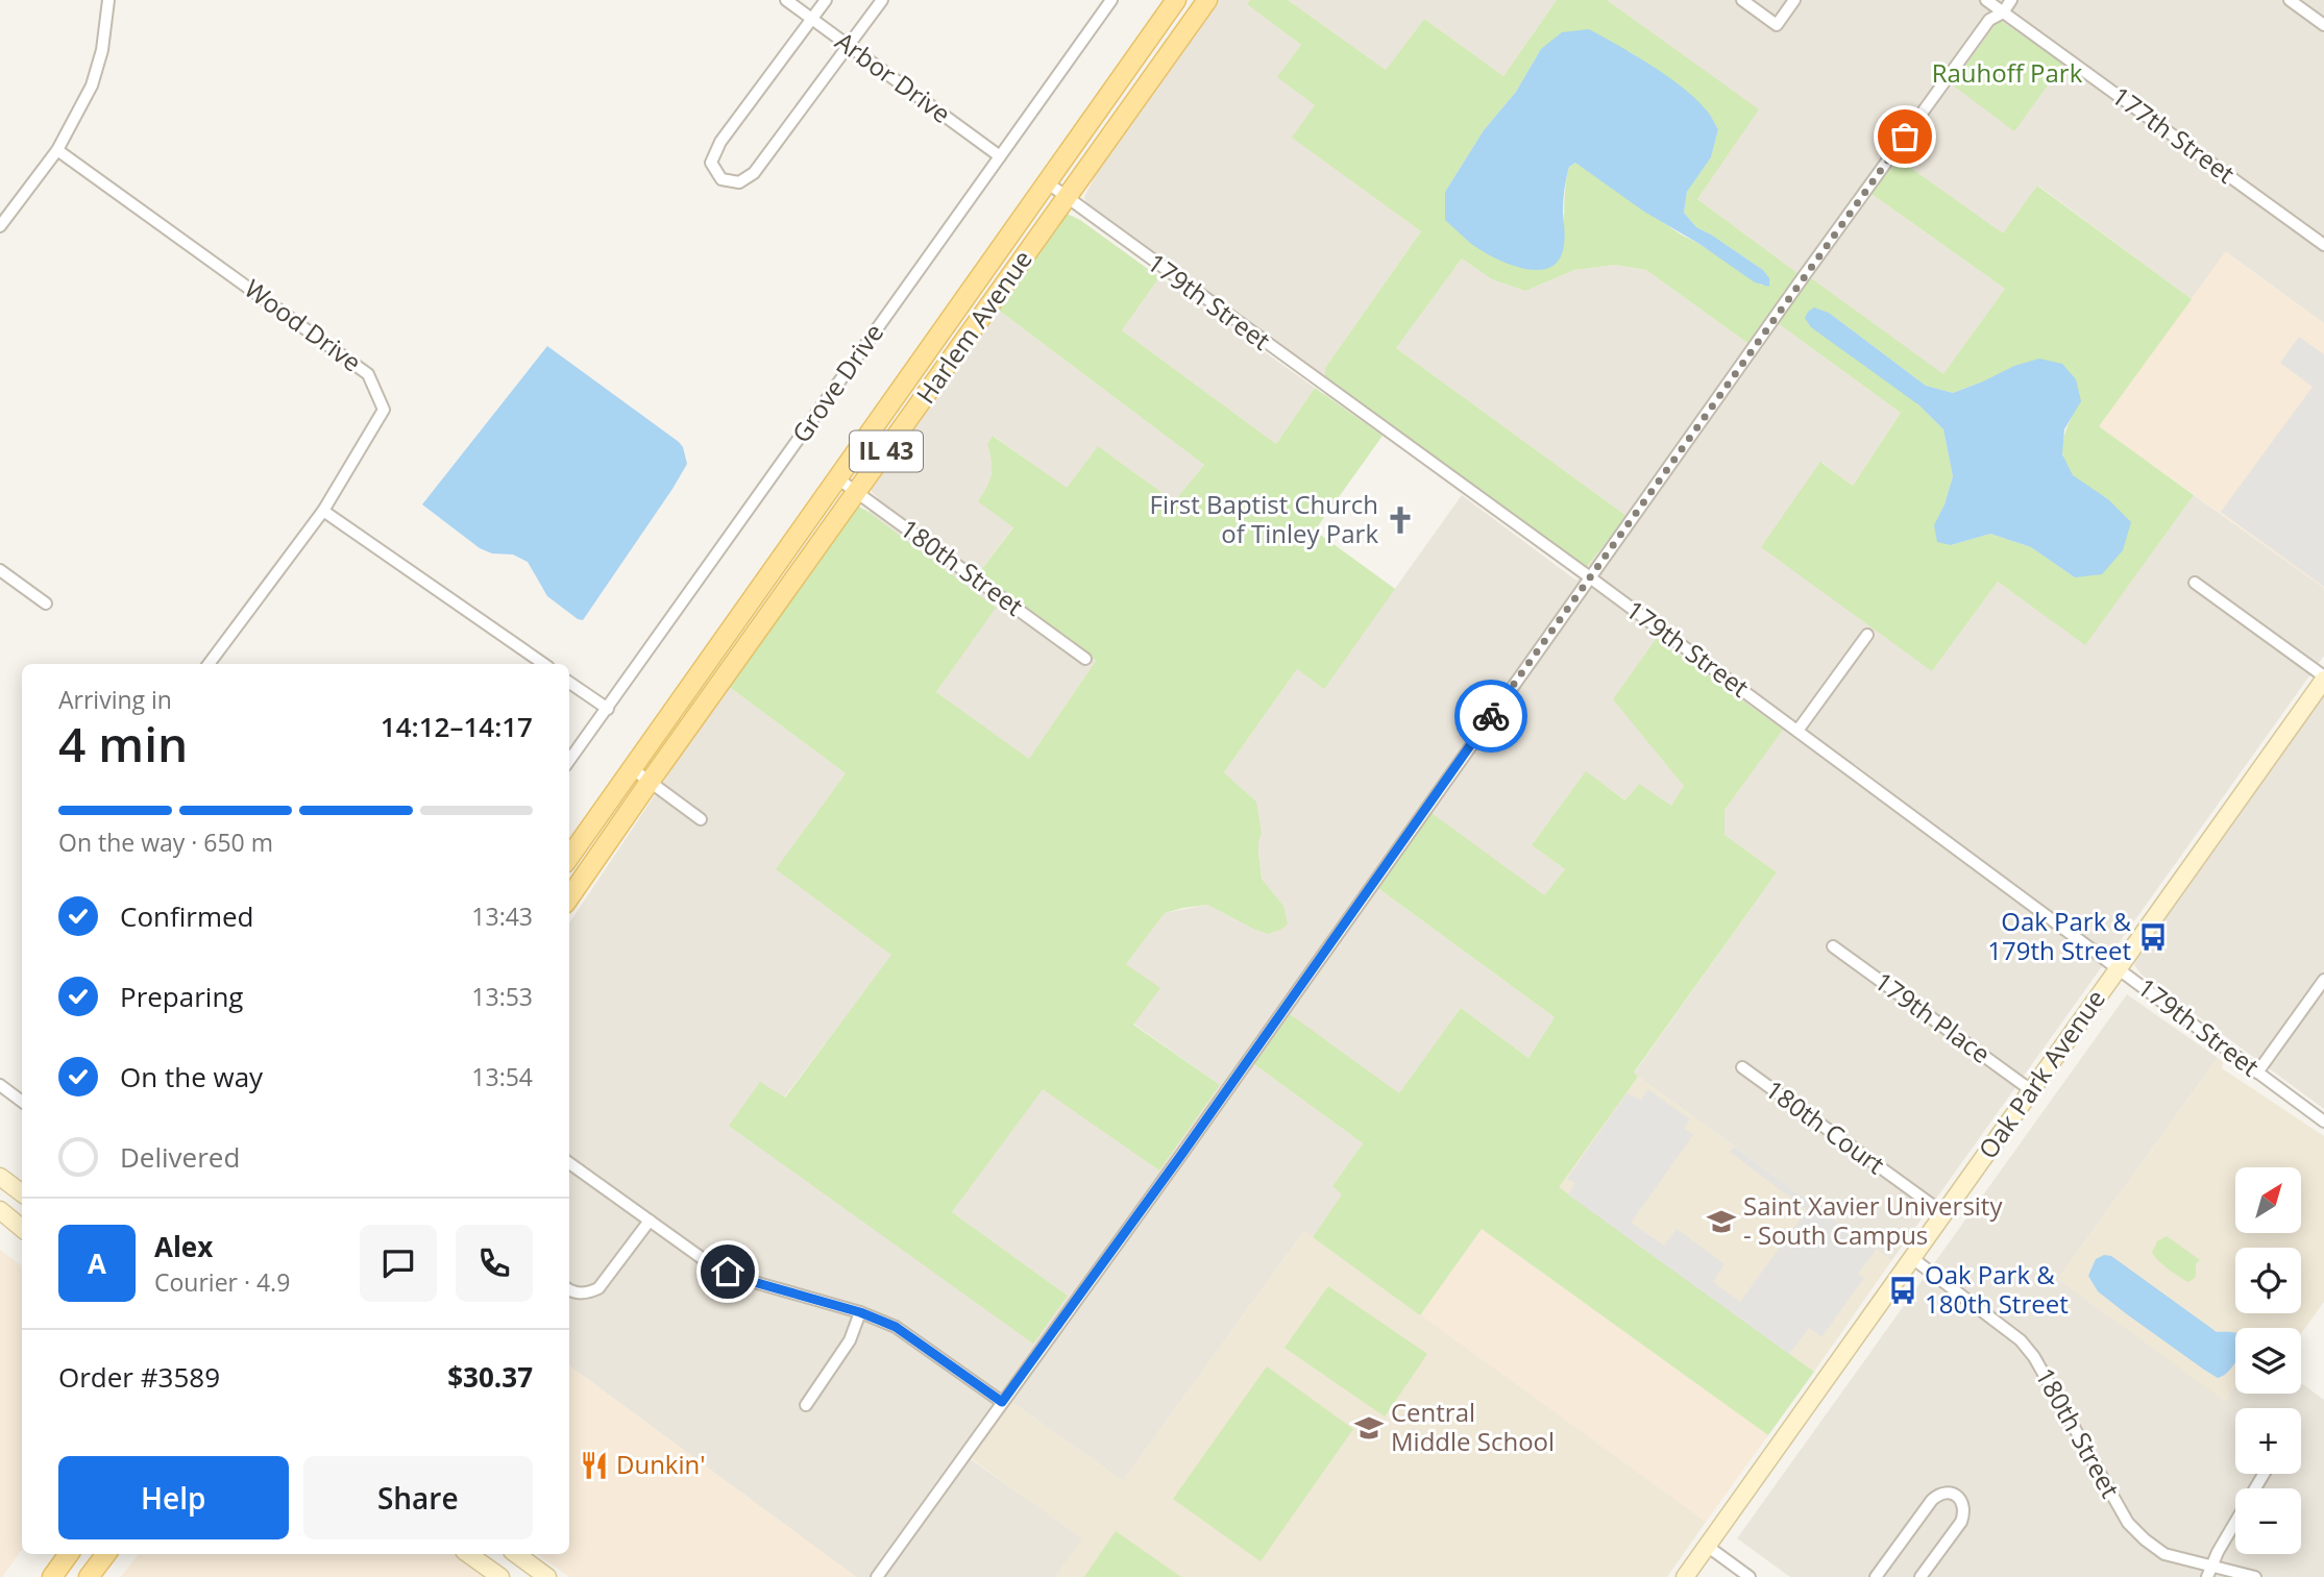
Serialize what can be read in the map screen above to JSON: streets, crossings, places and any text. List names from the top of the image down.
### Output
{
  "streets": {
    "main road": ["Harlem Avenue", "IL 43"],
    "street": [
      "Arbor Drive",
      "177th Street",
      "179th Street",
      "Wood Drive",
      "Grove Drive",
      "180th Street",
      "179th Place",
      "Oak Park Avenue",
      "180th Court"
    ]
  },
  "crossings": [
    ["Arbor Drive", "Grove Drive"],
    ["179th Street", "Harlem Avenue"],
    ["179th Street", "Oak Park Avenue"],
    ["Harlem Avenue", "180th Street"],
    ["180th Street", "Oak Park Avenue"],
    ["179th Place", "Oak Park Avenue"],
    ["Oak Park Avenue", "180th Court"]
  ],
  "parks": ["Rauhoff Park"],
  "places": {
    "church": ["First Baptist Church of Tinley Park"],
    "bus stop": ["Oak Park & 179th Street", "Oak Park & 180th Street"],
    "school or university": ["Saint Xavier University - South Campus", "Central Middle School"],
    "restaurant": ["Dunkin'"]
  },
  "north": "top right",
  "page": {
    "heading": ["4 min", "Arriving in", "14:12–14:17"],
    "panel": [
      "Alex",
      "Courier · 4.9",
      "Order #3589",
      "$30.37"
    ],
    "bar": "On the way · 650 m",
    "list": [
      ["Confirmed", "13:43"],
      ["Preparing", "13:53"],
      ["On the way", "13:54"],
      "Delivered"
    ],
    "map_buttons": ["+", "−"],
    "round": "A",
    "buttons": ["Help", "Share"]
  }
}
